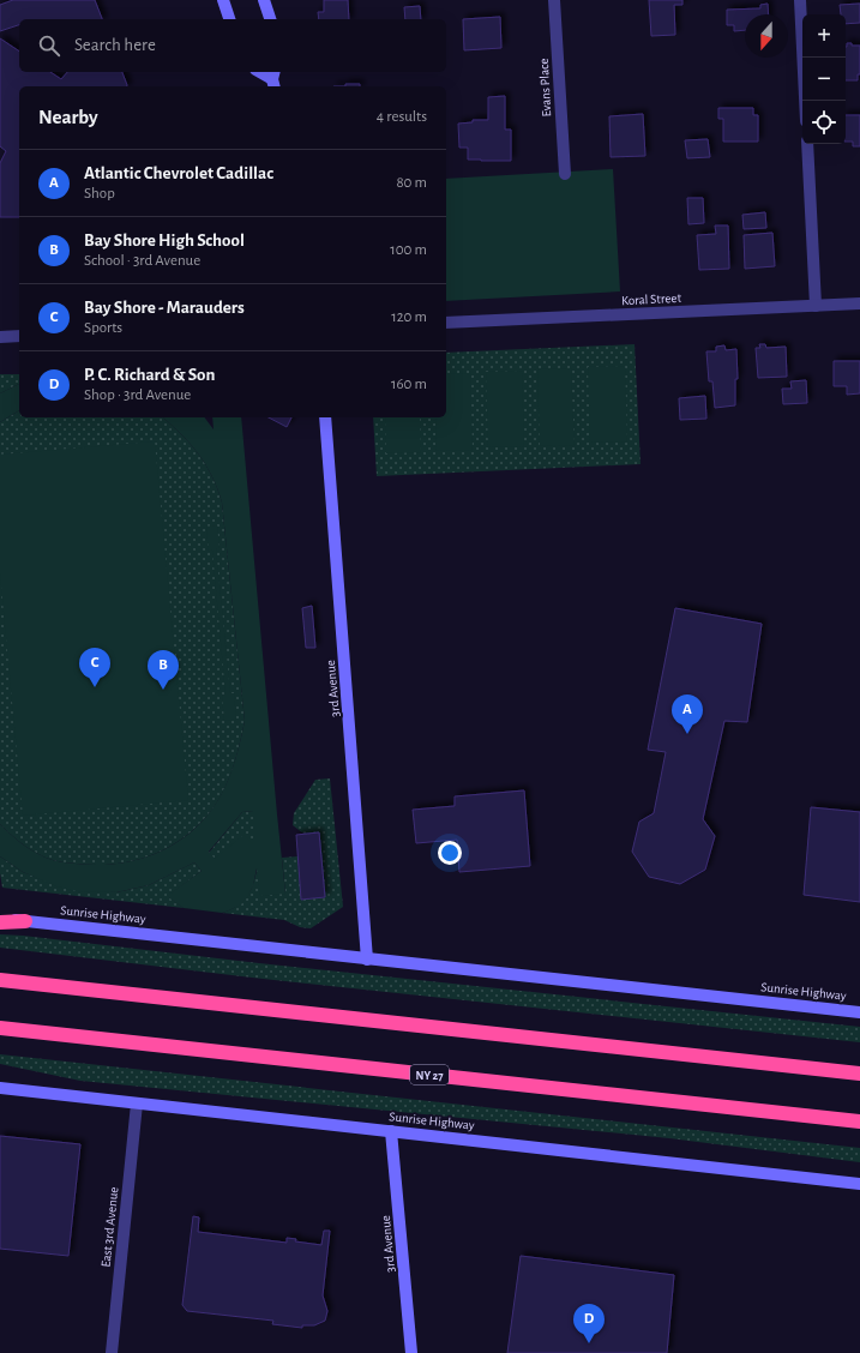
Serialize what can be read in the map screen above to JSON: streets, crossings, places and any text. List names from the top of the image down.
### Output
{
  "streets": {
    "highway": ["NY 27"],
    "main road": ["3rd Avenue", "Sunrise Highway"],
    "street": ["Evans Place", "Koral Street", "East 3rd Avenue"]
  },
  "crossings": [
    ["3rd Avenue", "Sunrise Highway"],
    ["Sunrise Highway", "East 3rd Avenue"]
  ],
  "north": "bottom",
  "page": {
    "map_buttons": ["+", "−"],
    "search": "Search here",
    "heading": ["Nearby", "4 results"],
    "list": [
      {
        "mark": "A",
        "name": "Atlantic Chevrolet Cadillac",
        "note": "Shop",
        "value": "80 m"
      },
      {
        "mark": "B",
        "name": "Bay Shore High School",
        "note": "School · 3rd Avenue",
        "value": "100 m"
      },
      {
        "mark": "C",
        "name": "Bay Shore - Marauders",
        "note": "Sports",
        "value": "120 m"
      },
      {
        "mark": "D",
        "name": "P. C. Richard & Son",
        "note": "Shop · 3rd Avenue",
        "value": "160 m"
      }
    ],
    "pins": [
      "C",
      "B",
      "A",
      "D"
    ]
  }
}
